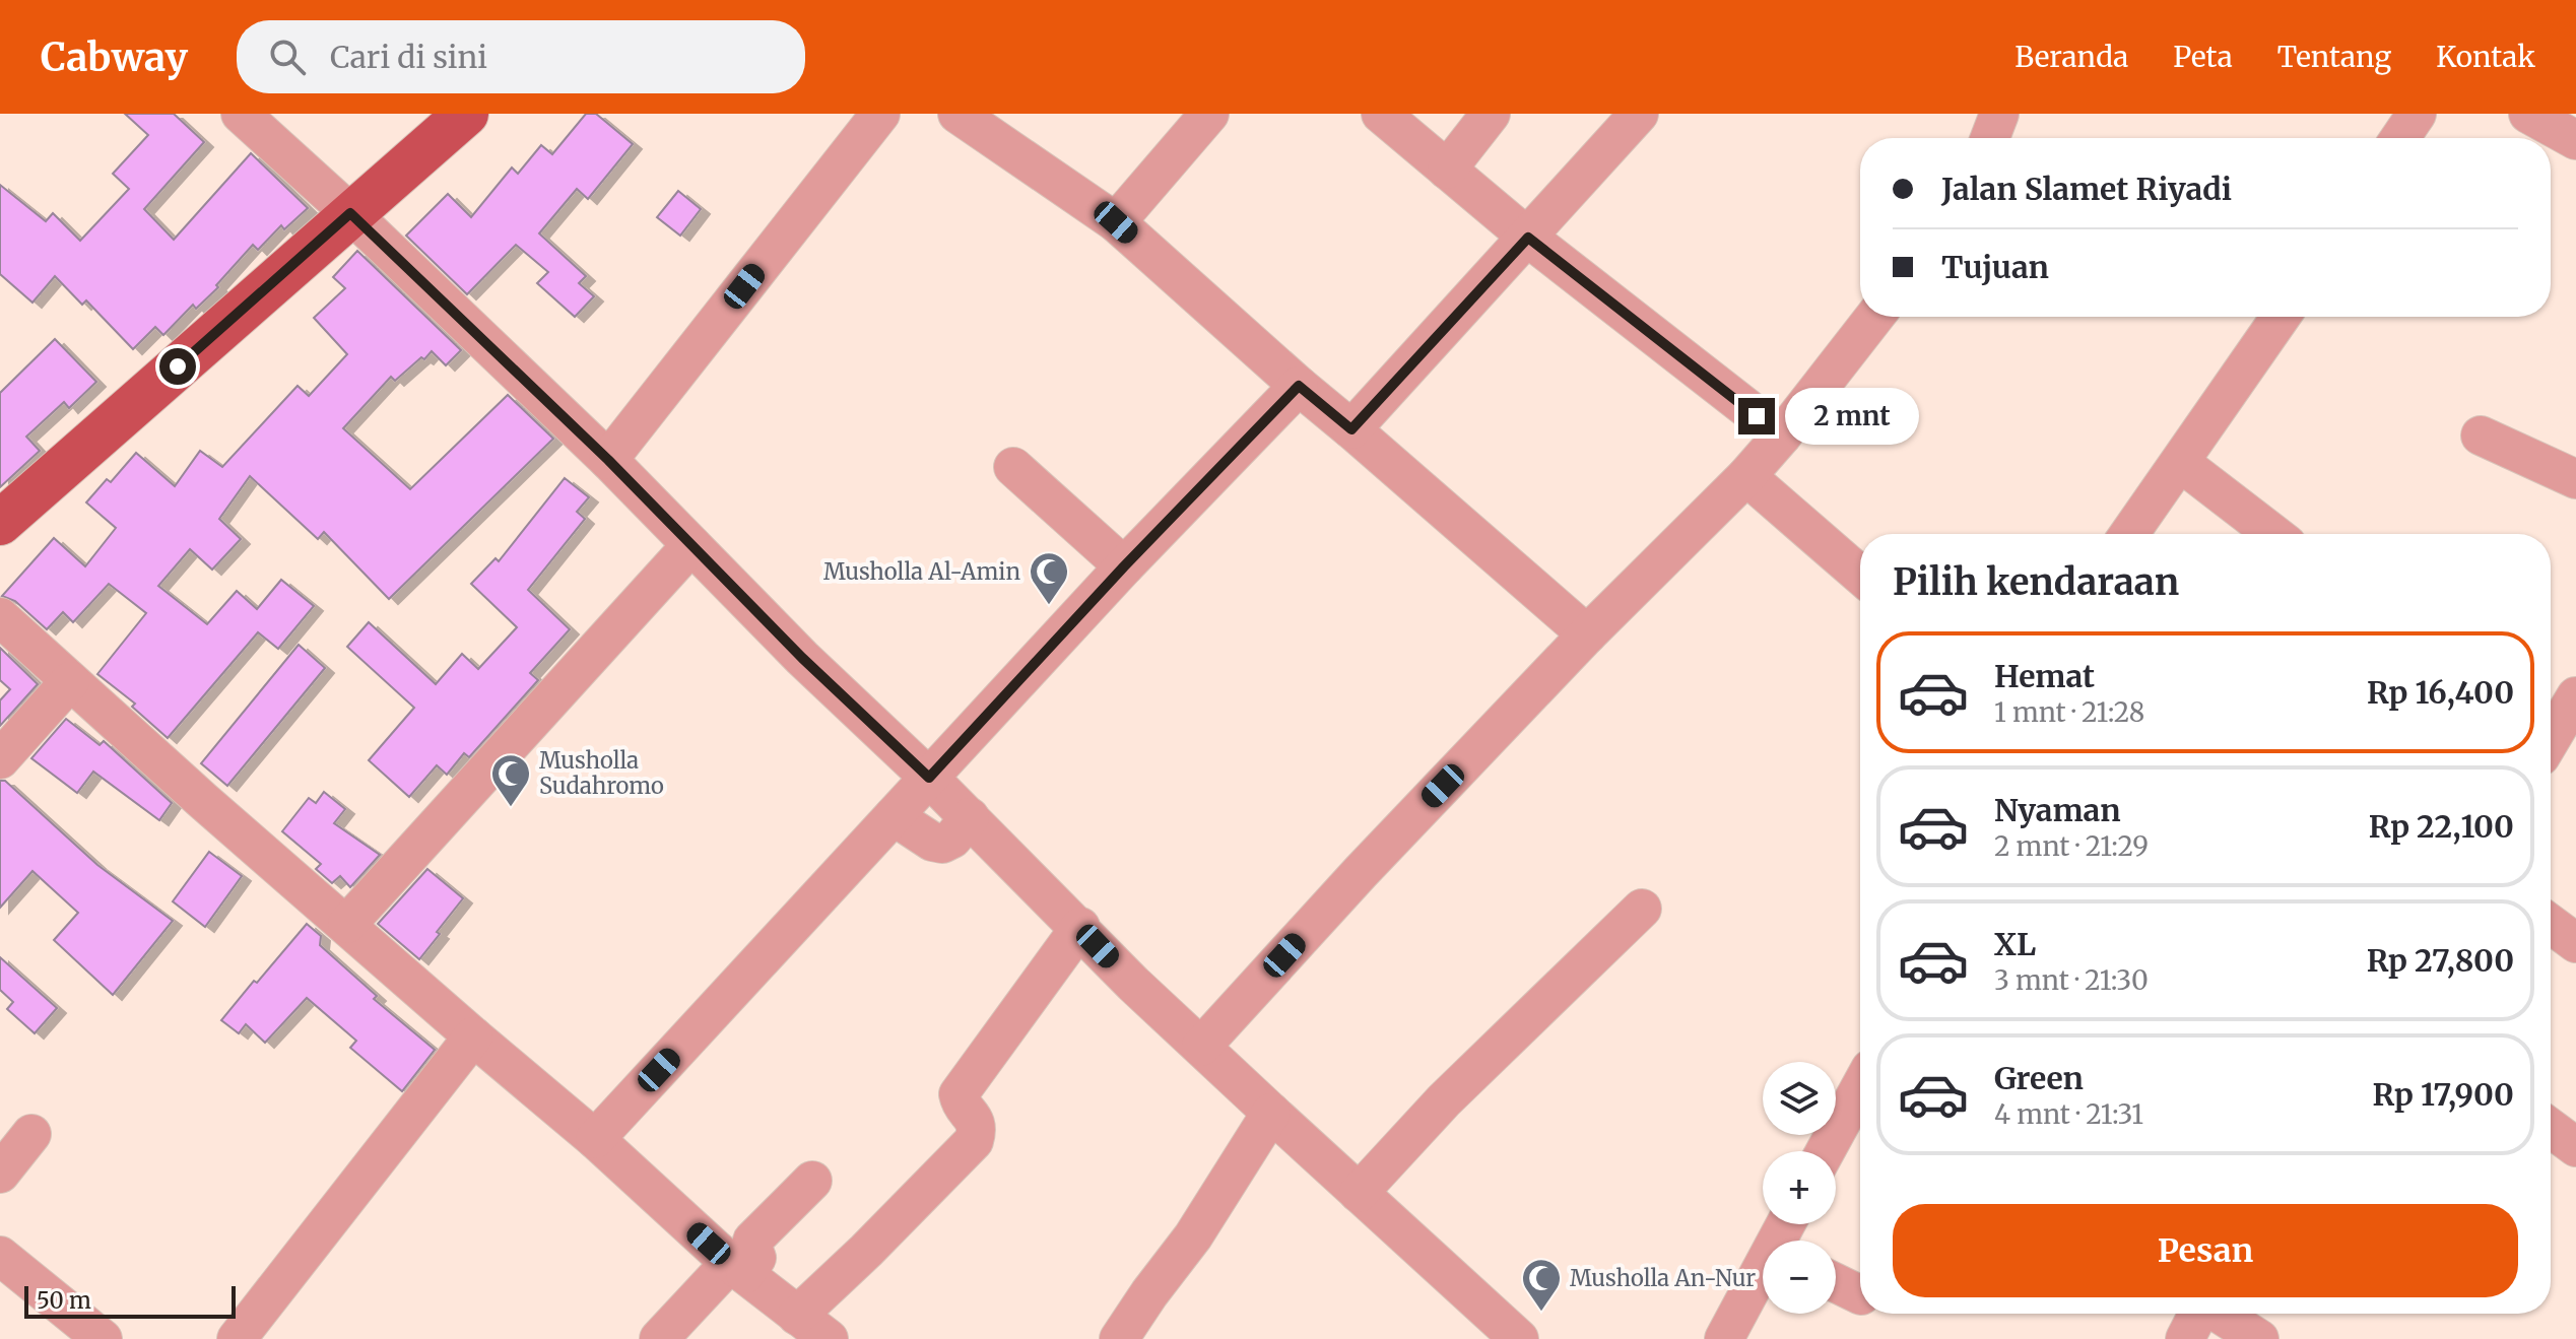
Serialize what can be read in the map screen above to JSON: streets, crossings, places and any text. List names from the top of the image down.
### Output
{
  "places": {
    "mosque": ["Musholla Al-Amin", "Musholla Sudahromo", "Musholla An-Nur"]
  },
  "scale_bar": "50 m",
  "page": {
    "header": "Cabway",
    "search": "Cari di sini",
    "nav": [
      "Beranda",
      "Peta",
      "Tentang",
      "Kontak"
    ],
    "banner": ["Jalan Slamet Riyadi", "Tujuan"],
    "bubble": "2 mnt",
    "heading": "Pilih kendaraan",
    "list": [
      {
        "name": "Hemat",
        "note": "1 mnt · 21:28",
        "value": "Rp 16,400"
      },
      {
        "name": "Nyaman",
        "note": "2 mnt · 21:29",
        "value": "Rp 22,100"
      },
      {
        "name": "XL",
        "note": "3 mnt · 21:30",
        "value": "Rp 27,800"
      },
      {
        "name": "Green",
        "note": "4 mnt · 21:31",
        "value": "Rp 17,900"
      }
    ],
    "map_buttons": ["+", "−"],
    "buttons": "Pesan",
    "scale": "50 m"
  }
}
